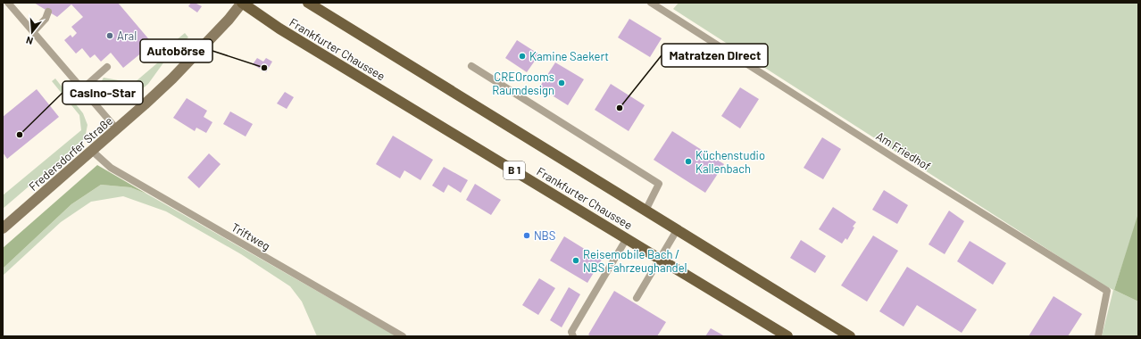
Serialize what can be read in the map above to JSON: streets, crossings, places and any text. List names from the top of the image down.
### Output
{
  "streets": {
    "main road": ["Frankfurter Chaussee", "B 1"],
    "street": ["Fredersdorfer Straße"],
    "lane": ["Am Friedhof", "Triftweg"]
  },
  "crossings": [
    ["Frankfurter Chaussee", "Fredersdorfer Straße"],
    ["Fredersdorfer Straße", "Triftweg"]
  ],
  "places": [
    "Aral",
    "Kamine Saekert",
    "Autobörse",
    "CREOrooms Raumdesign",
    "Matratzen Direct",
    "Casino-Star",
    "Küchenstudio Kallenbach",
    "NBS",
    "Reisemobile Bach / NBS Fahrzeughandel"
  ],
  "north": "bottom"
}
